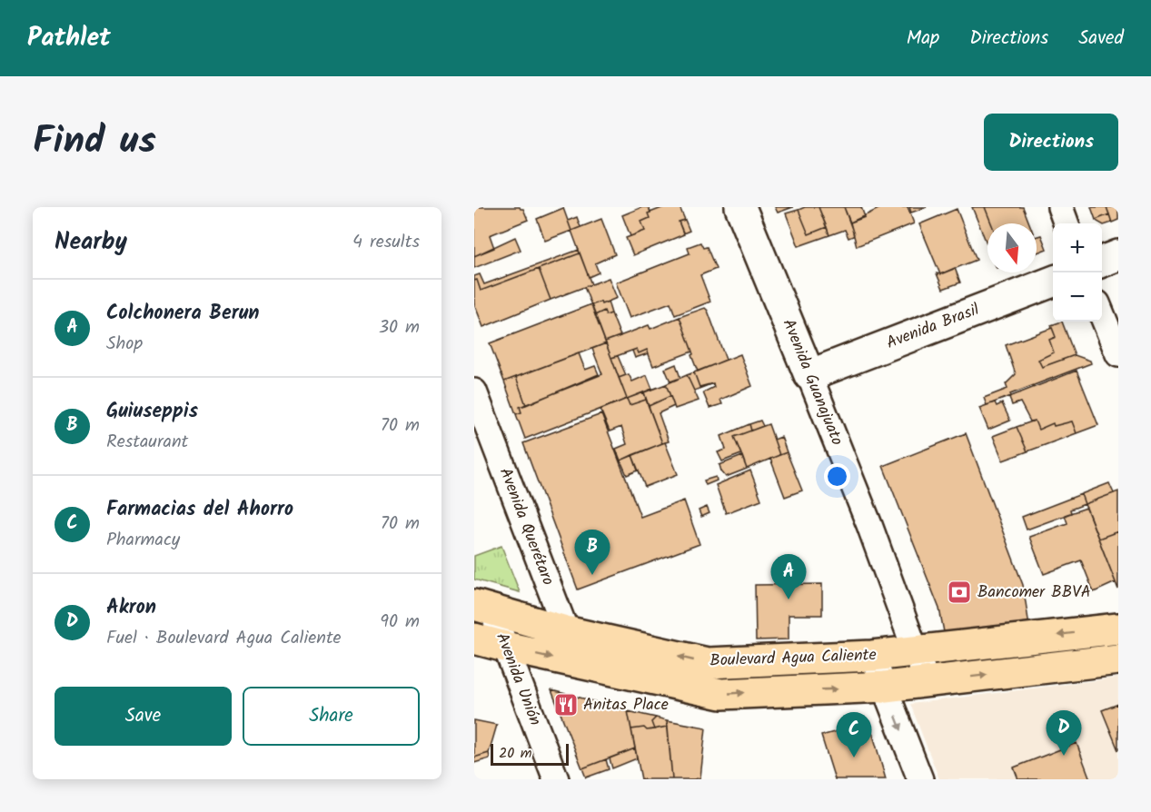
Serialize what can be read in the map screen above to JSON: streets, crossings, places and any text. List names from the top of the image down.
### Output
{
  "streets": {
    "main road": ["Boulevard Agua Caliente"],
    "street": [
      "Avenida Brasil",
      "Avenida Guanajuato",
      "Avenida Querétaro",
      "Avenida Unión"
    ]
  },
  "crossings": [
    ["Avenida Brasil", "Avenida Guanajuato"],
    ["Avenida Guanajuato", "Boulevard Agua Caliente"],
    ["Avenida Querétaro", "Boulevard Agua Caliente"],
    ["Boulevard Agua Caliente", "Avenida Unión"]
  ],
  "places": {
    "bank": ["Bancomer BBVA"],
    "restaurant": ["Anitas Place"]
  },
  "scale_bar": "20 m",
  "north": "bottom",
  "page": {
    "header": "Pathlet",
    "nav": ["Map", "Directions", "Saved"],
    "title": "Find us",
    "buttons": [
      "Directions",
      ["Save", "Share"]
    ],
    "heading": ["Nearby", "4 results"],
    "map_buttons": ["+", "−"],
    "list": [
      {
        "mark": "A",
        "name": "Colchonera Berun",
        "note": "Shop",
        "value": "30 m"
      },
      {
        "mark": "B",
        "name": "Guiuseppis",
        "note": "Restaurant",
        "value": "70 m"
      },
      {
        "mark": "C",
        "name": "Farmacias del Ahorro",
        "note": "Pharmacy",
        "value": "70 m"
      },
      {
        "mark": "D",
        "name": "Akron",
        "note": "Fuel · Boulevard Agua Caliente",
        "value": "90 m"
      }
    ],
    "pins": [
      "B",
      "A",
      "D",
      "C"
    ],
    "scale": "20 m"
  }
}
